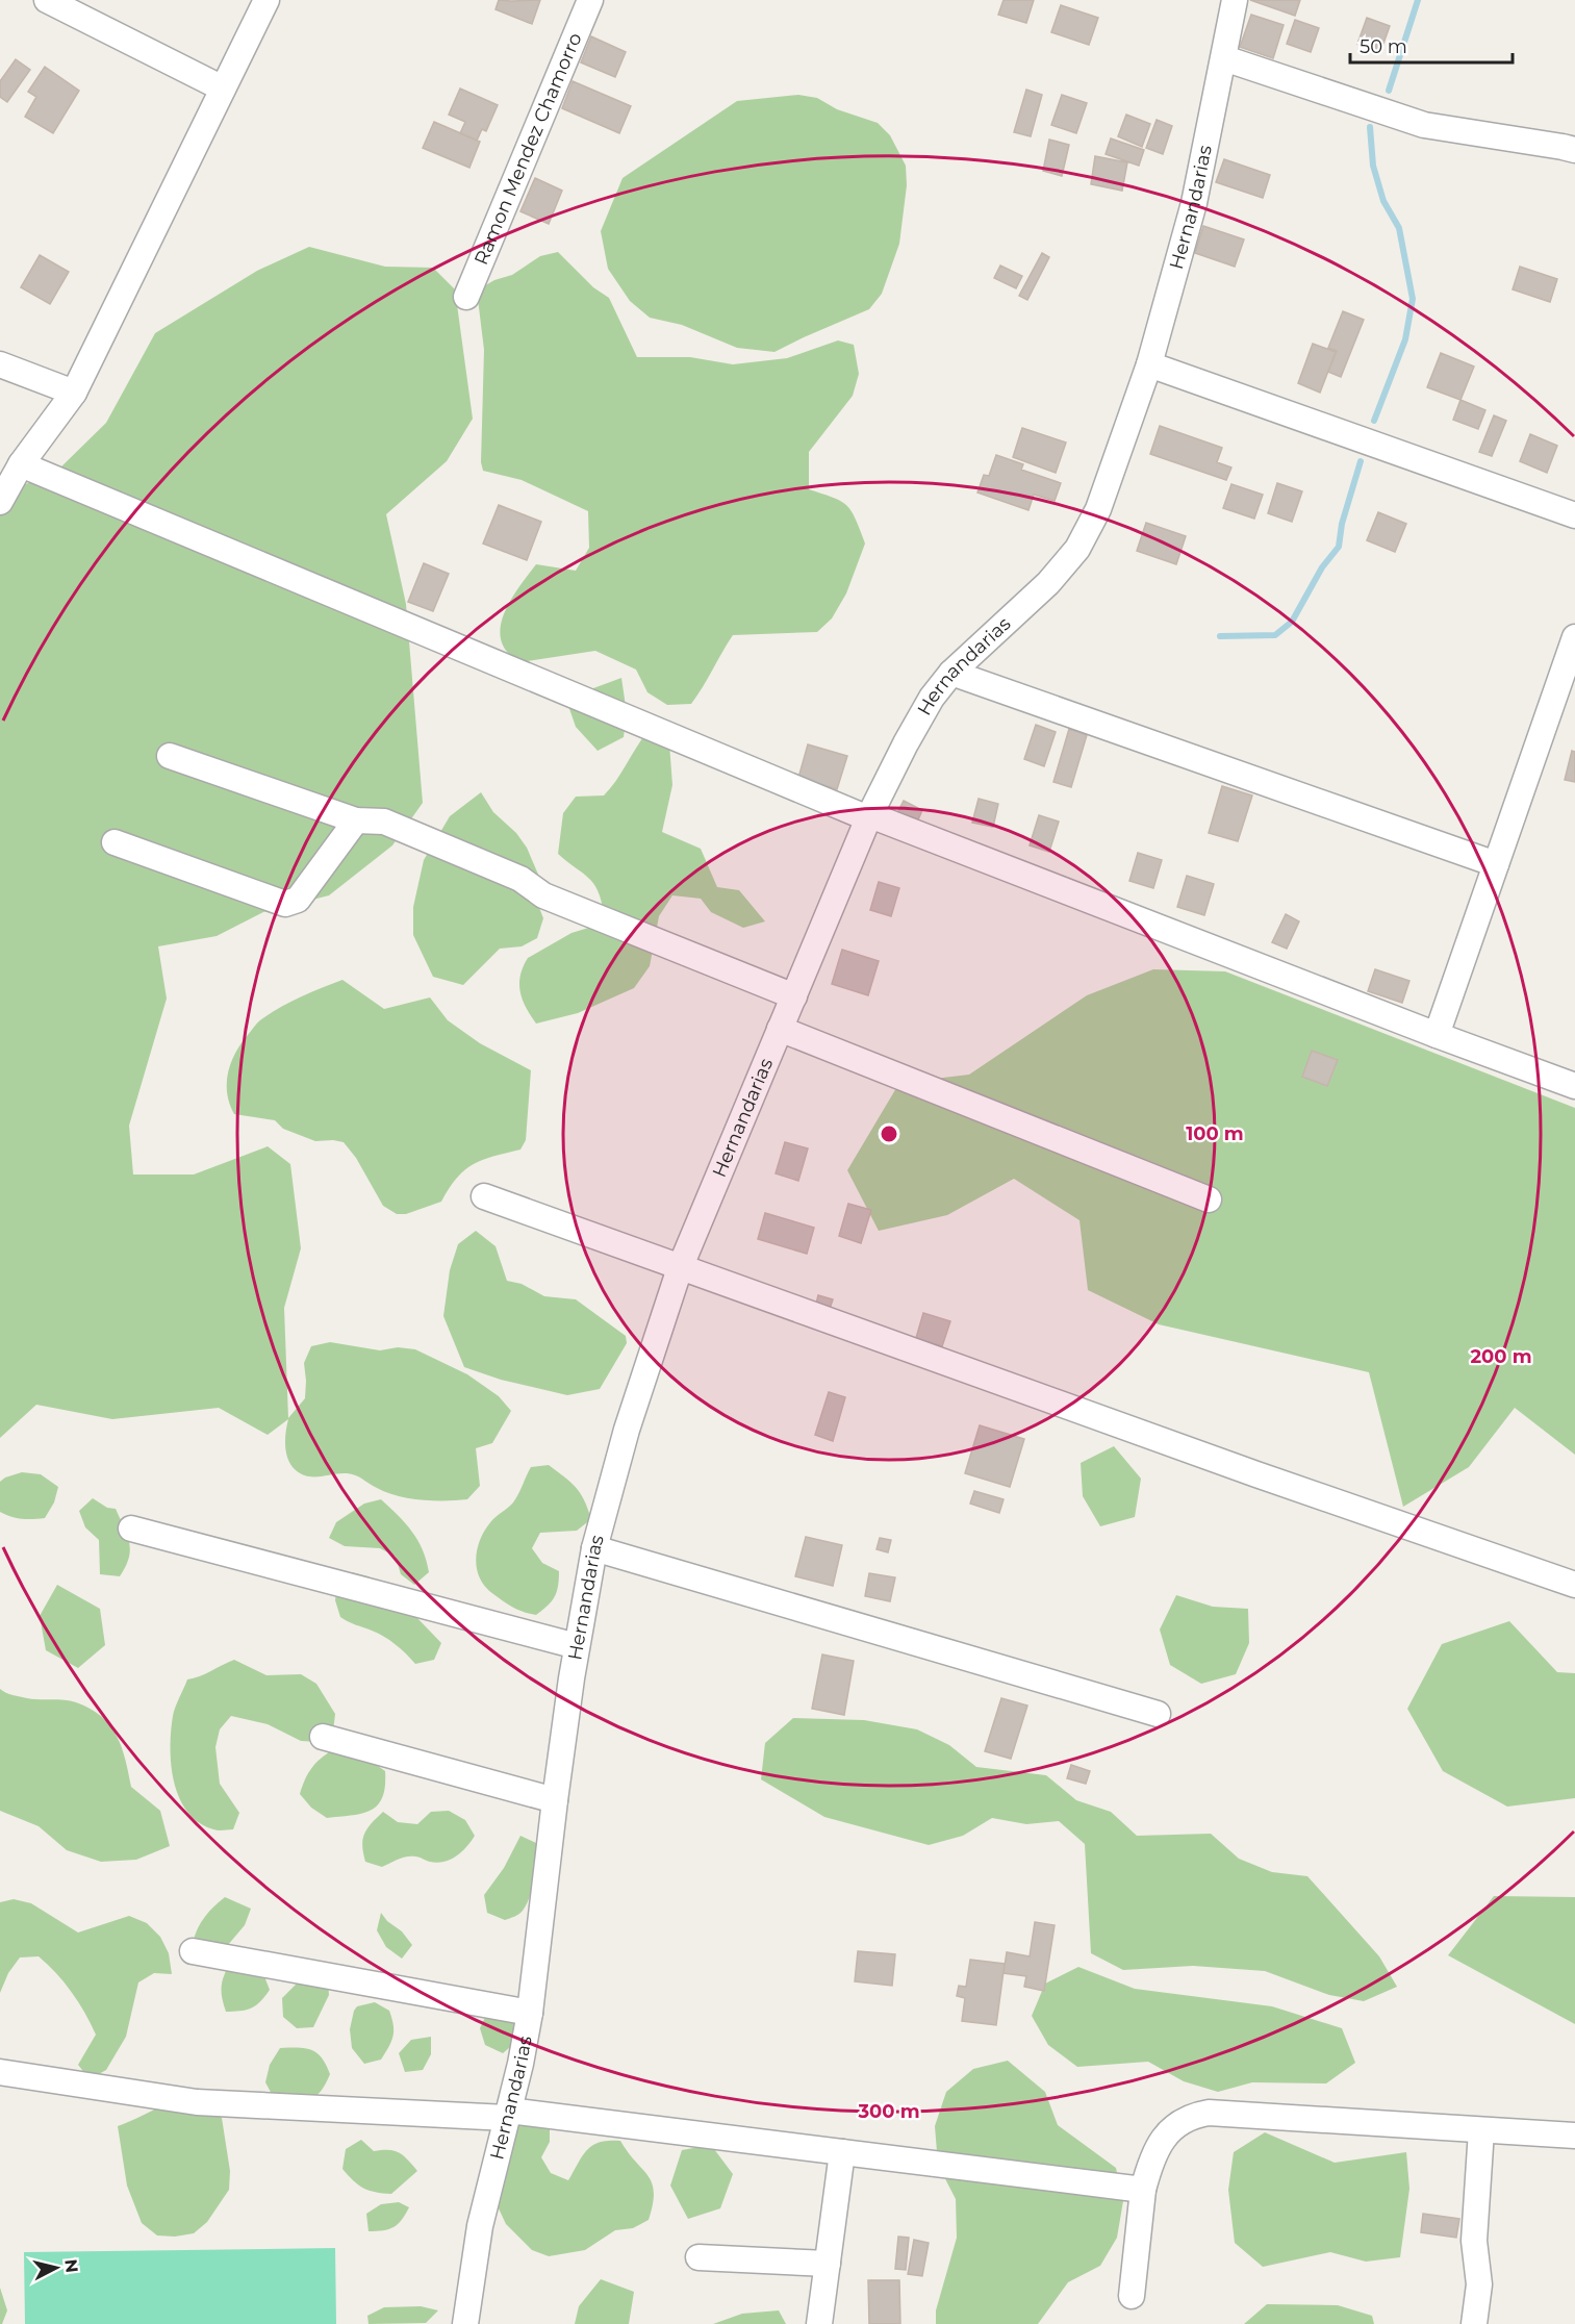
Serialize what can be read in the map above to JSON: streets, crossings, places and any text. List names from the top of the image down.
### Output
{
  "streets": {
    "street": ["Ramon Mendez Chamorro", "Hernandarias"]
  },
  "scale_bar": "50 m",
  "north": "right",
  "rings": ["100 m", "200 m", "300 m"]
}
